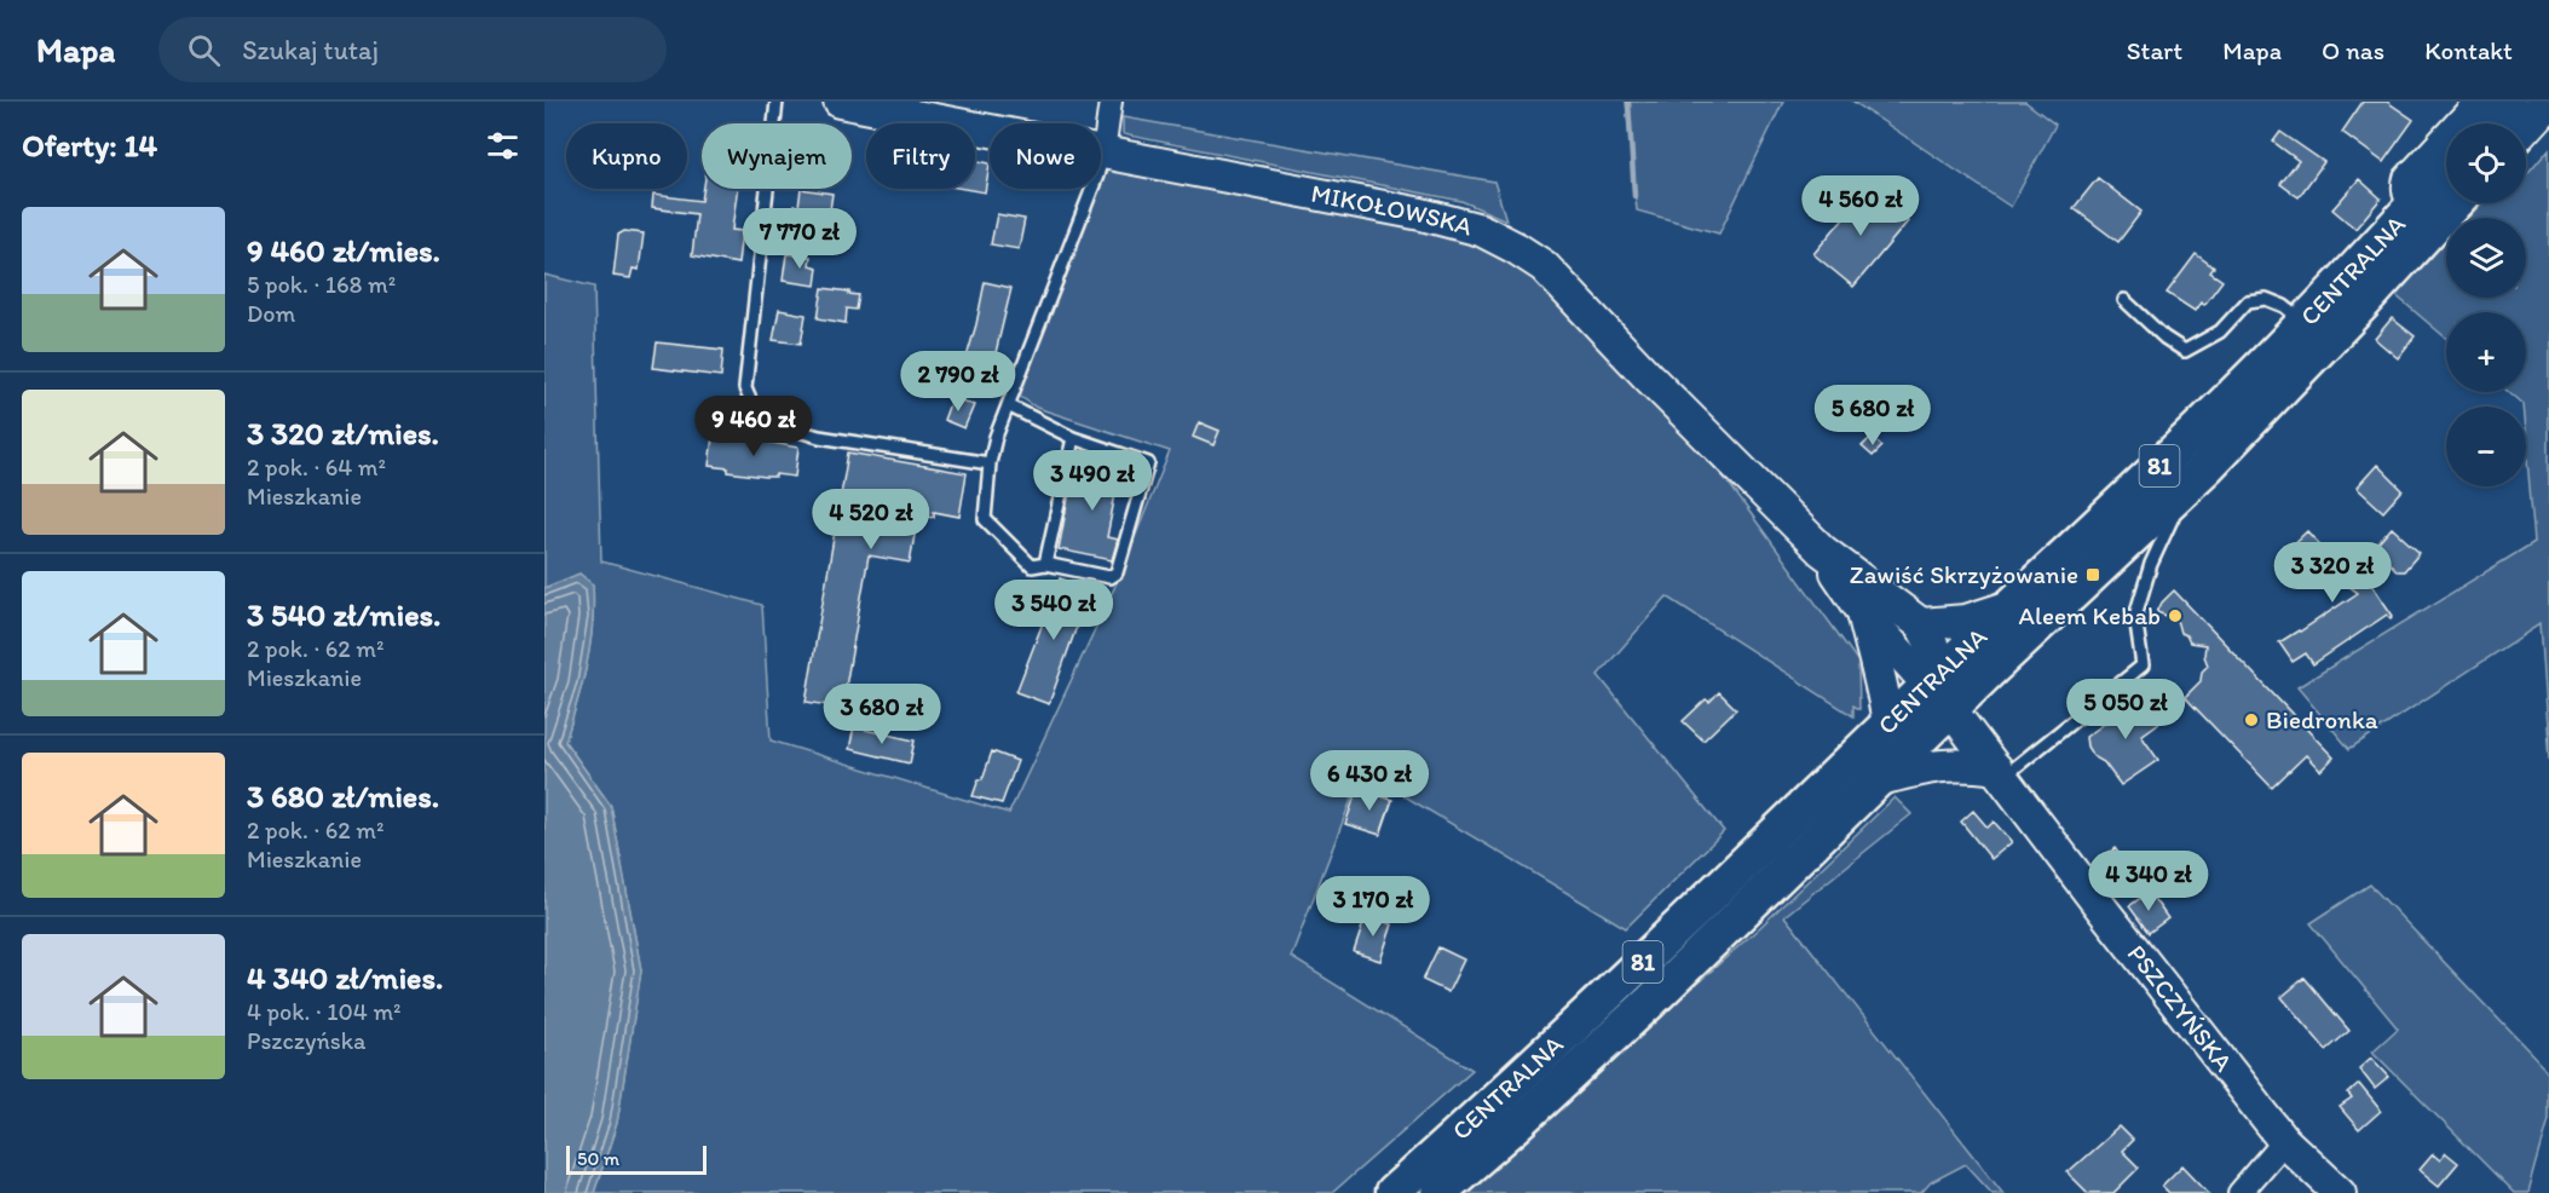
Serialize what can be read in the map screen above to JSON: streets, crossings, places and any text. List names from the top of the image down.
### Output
{
  "streets": {
    "main road": [
      "MIKOŁOWSKA",
      "CENTRALNA",
      "81",
      "PSZCZYŃSKA"
    ]
  },
  "crossings": [
    ["MIKOŁOWSKA", "CENTRALNA"],
    ["MIKOŁOWSKA", "PSZCZYŃSKA"],
    ["CENTRALNA", "PSZCZYŃSKA"]
  ],
  "places": {
    "transit": ["Zawiść Skrzyżowanie"],
    "other": ["Aleem Kebab", "Biedronka"]
  },
  "scale_bar": "50 m",
  "page": {
    "header": "Mapa",
    "search": "Szukaj tutaj",
    "nav": [
      "Start",
      "Mapa",
      "O nas",
      "Kontakt"
    ],
    "heading": "Oferty: 14",
    "map_buttons": ["+", "−"],
    "chip": [
      "Kupno",
      "Wynajem",
      "Filtry",
      "Nowe"
    ],
    "price": [
      "4 560 zł",
      "7 770 zł",
      "2 790 zł",
      "5 680 zł",
      "9 460 zł",
      "3 490 zł",
      "4 520 zł",
      "3 320 zł",
      "3 540 zł",
      "5 050 zł",
      "3 680 zł",
      "6 430 zł",
      "4 340 zł",
      "3 170 zł"
    ],
    "list": [
      {
        "name": "9 460 zł/mies.",
        "note": "5 pok. · 168 m² · Dom"
      },
      {
        "name": "3 320 zł/mies.",
        "note": "2 pok. · 64 m² · Mieszkanie"
      },
      {
        "name": "3 540 zł/mies.",
        "note": "2 pok. · 62 m² · Mieszkanie"
      },
      {
        "name": "3 680 zł/mies.",
        "note": "2 pok. · 62 m² · Mieszkanie"
      },
      {
        "name": "4 340 zł/mies.",
        "note": "4 pok. · 104 m² · Pszczyńska"
      }
    ],
    "scale": "50 m"
  }
}
